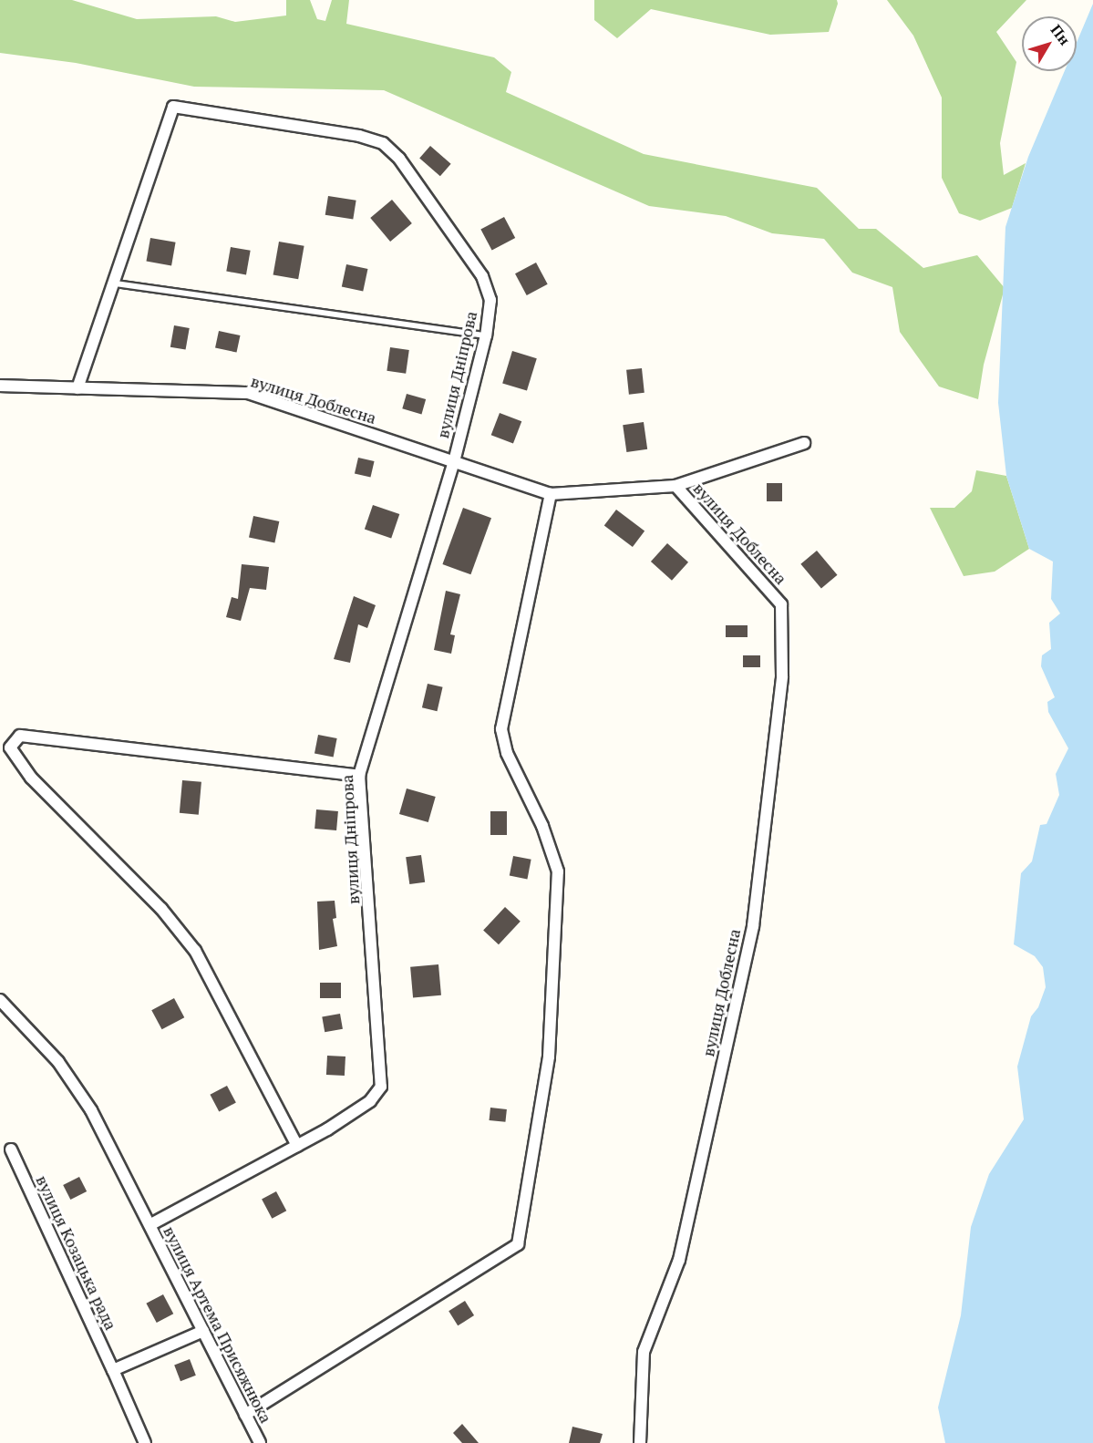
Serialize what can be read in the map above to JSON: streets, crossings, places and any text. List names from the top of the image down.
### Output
{
  "streets": {
    "street": [
      "вулиця Дніпрова",
      "вулиця Доблесна",
      "вулиця Козацька рада",
      "вулиця Артема Присяжнюка"
    ]
  },
  "crossings": [
    ["вулиця Дніпрова", "вулиця Доблесна"],
    ["вулиця Дніпрова", "вулиця Артема Присяжнюка"]
  ],
  "north": "top right"
}
